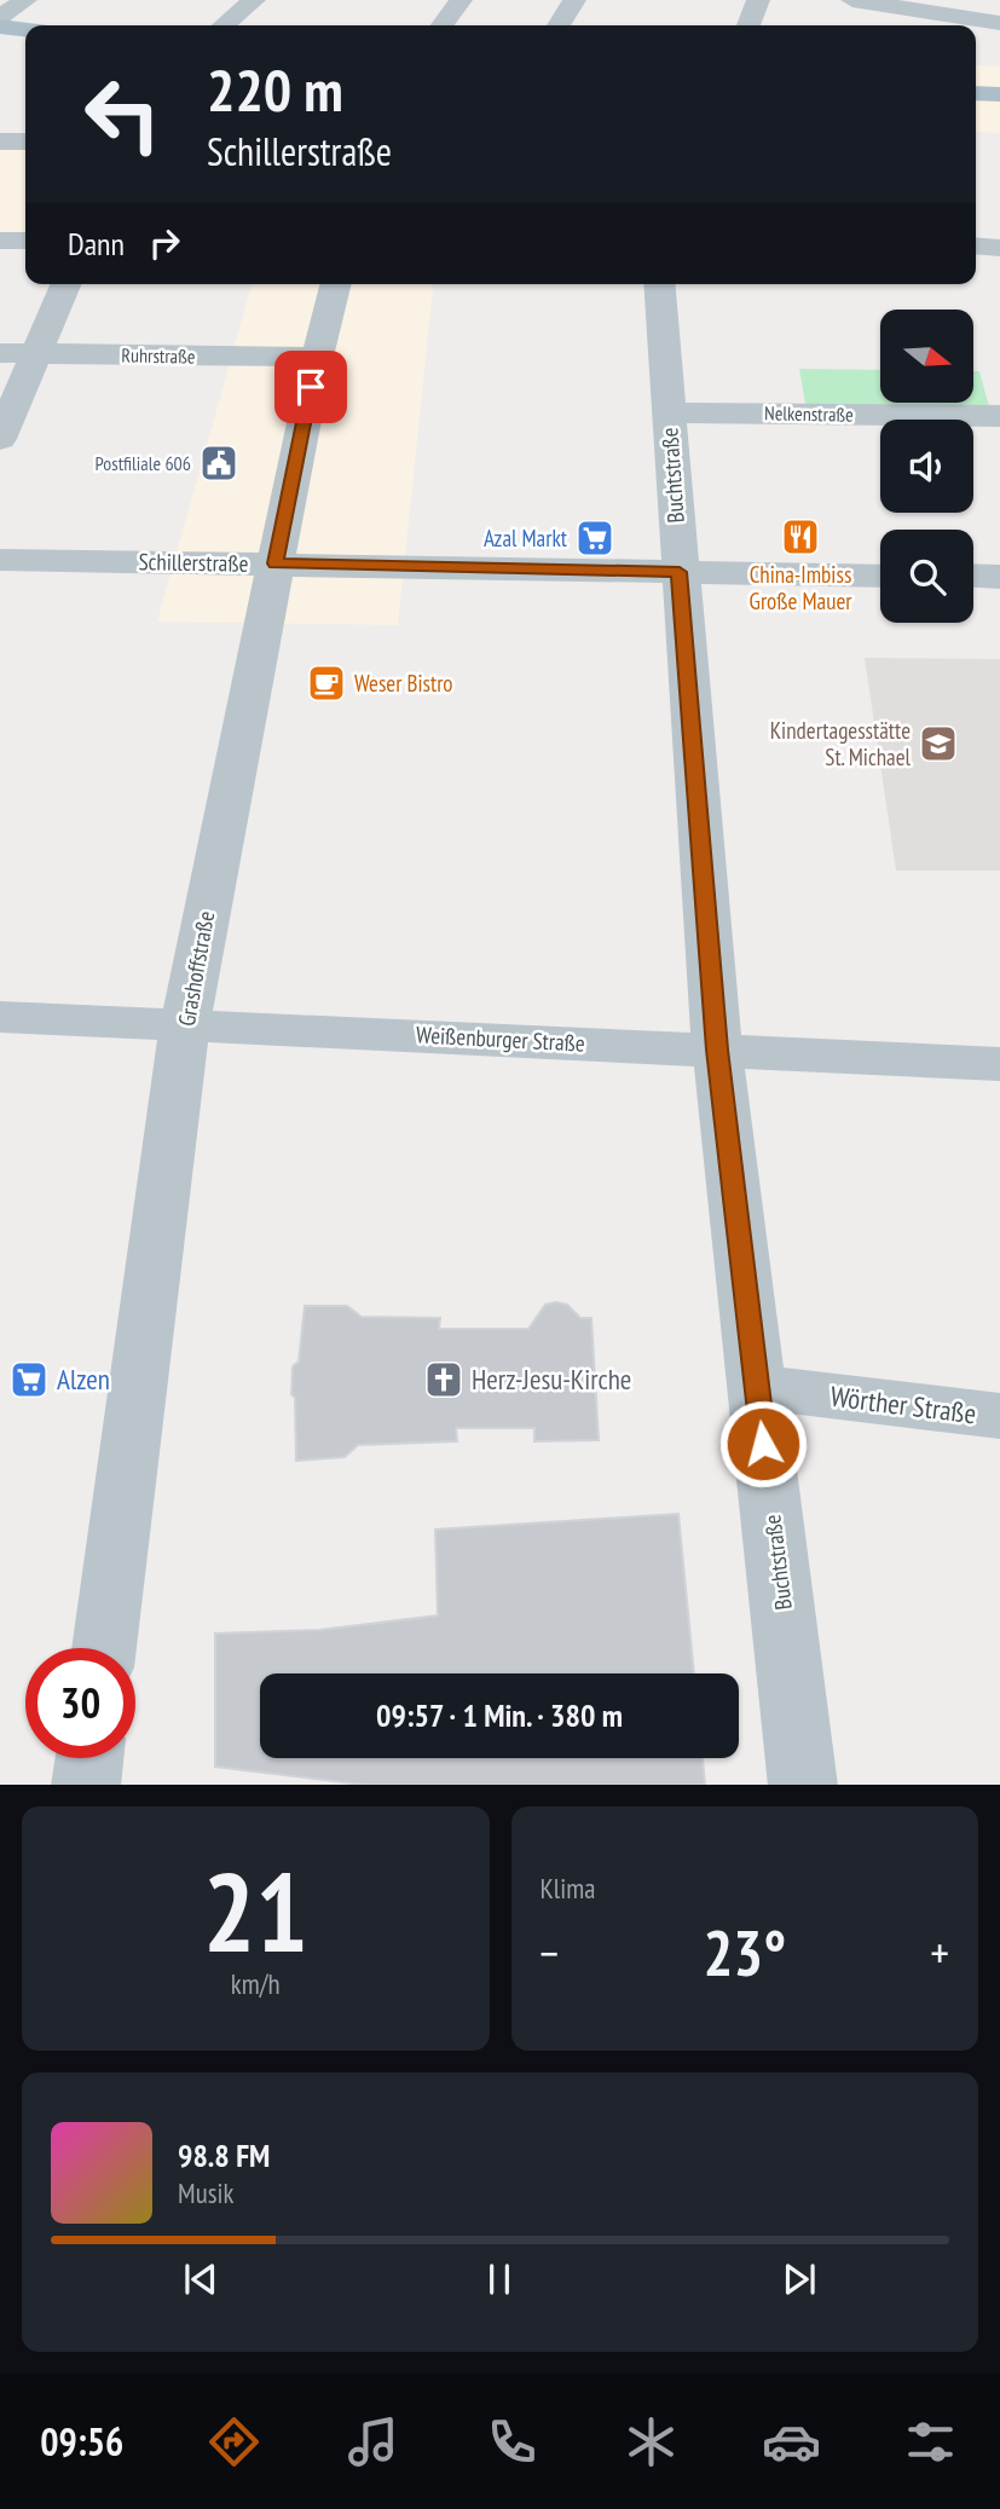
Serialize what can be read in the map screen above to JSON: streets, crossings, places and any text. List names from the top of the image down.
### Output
{
  "streets": {
    "street": [
      "Ruhrstraße",
      "Nelkenstraße",
      "Buchtstraße",
      "Schillerstraße",
      "Grashoffstraße",
      "Weißenburger Straße",
      "Wörther Straße"
    ]
  },
  "crossings": [
    ["Ruhrstraße", "Grashoffstraße"],
    ["Nelkenstraße", "Buchtstraße"],
    ["Buchtstraße", "Schillerstraße"],
    ["Buchtstraße", "Weißenburger Straße"],
    ["Buchtstraße", "Wörther Straße"],
    ["Schillerstraße", "Grashoffstraße"],
    ["Grashoffstraße", "Weißenburger Straße"]
  ],
  "places": {
    "public building": ["Postfiliale 606"],
    "restaurant": ["China-Imbiss Große Mauer"],
    "supermarket": ["Azal Markt", "Alzen"],
    "cafe": ["Weser Bistro"],
    "school or university": ["Kindertagesstätte St. Michael"],
    "church": ["Herz-Jesu-Kirche"]
  },
  "north": "right",
  "page": {
    "turn": ["220 m", "Schillerstraße"],
    "then": "Dann",
    "limit": "30",
    "trip": "09:57 · 1 Min. · 380 m",
    "tile": [
      ["21", "km/h"],
      "Klima"
    ],
    "heat": ["−", "23°", "+"],
    "song": ["98.8 FM", "Musik"],
    "tabs": "09:56"
  }
}
